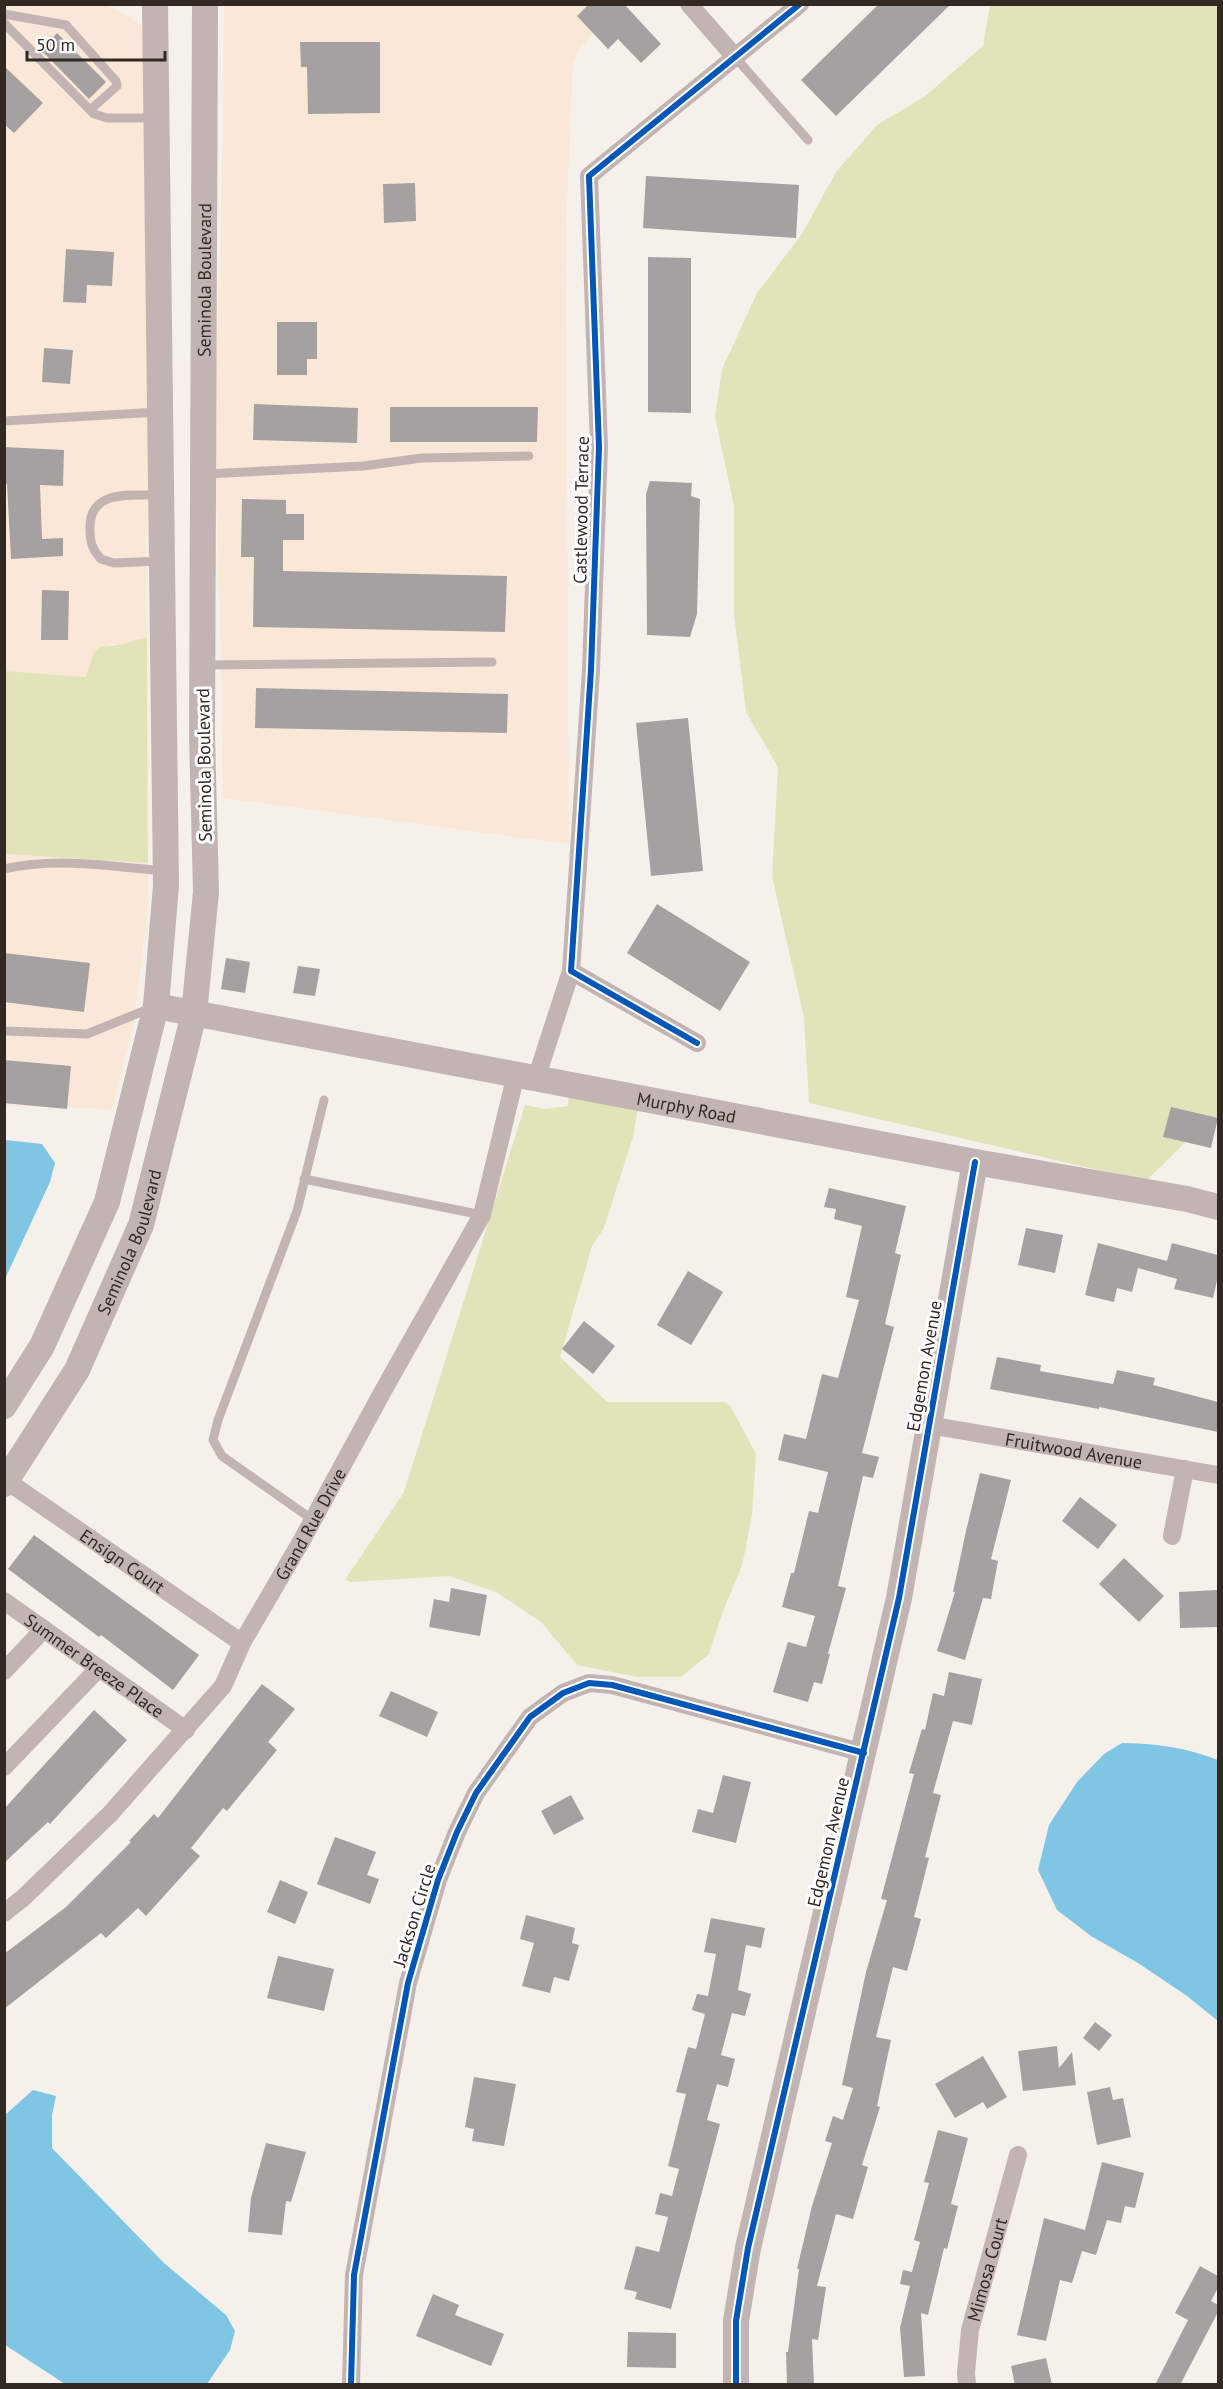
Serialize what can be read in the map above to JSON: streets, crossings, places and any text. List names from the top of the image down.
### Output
{
  "streets": {
    "main road": ["Seminola Boulevard", "Murphy Road", "Edgemon Avenue"],
    "street": [
      "Castlewood Terrace",
      "Fruitwood Avenue",
      "Grand Rue Drive",
      "Ensign Court",
      "Summer Breeze Place",
      "Jackson Circle",
      "Mimosa Court"
    ]
  },
  "crossings": [
    ["Seminola Boulevard", "Murphy Road"],
    ["Seminola Boulevard", "Ensign Court"],
    ["Castlewood Terrace", "Grand Rue Drive"],
    ["Murphy Road", "Edgemon Avenue"],
    ["Murphy Road", "Grand Rue Drive"],
    ["Edgemon Avenue", "Fruitwood Avenue"],
    ["Edgemon Avenue", "Jackson Circle"],
    ["Grand Rue Drive", "Ensign Court"],
    ["Grand Rue Drive", "Summer Breeze Place"]
  ],
  "scale_bar": "50 m"
}
